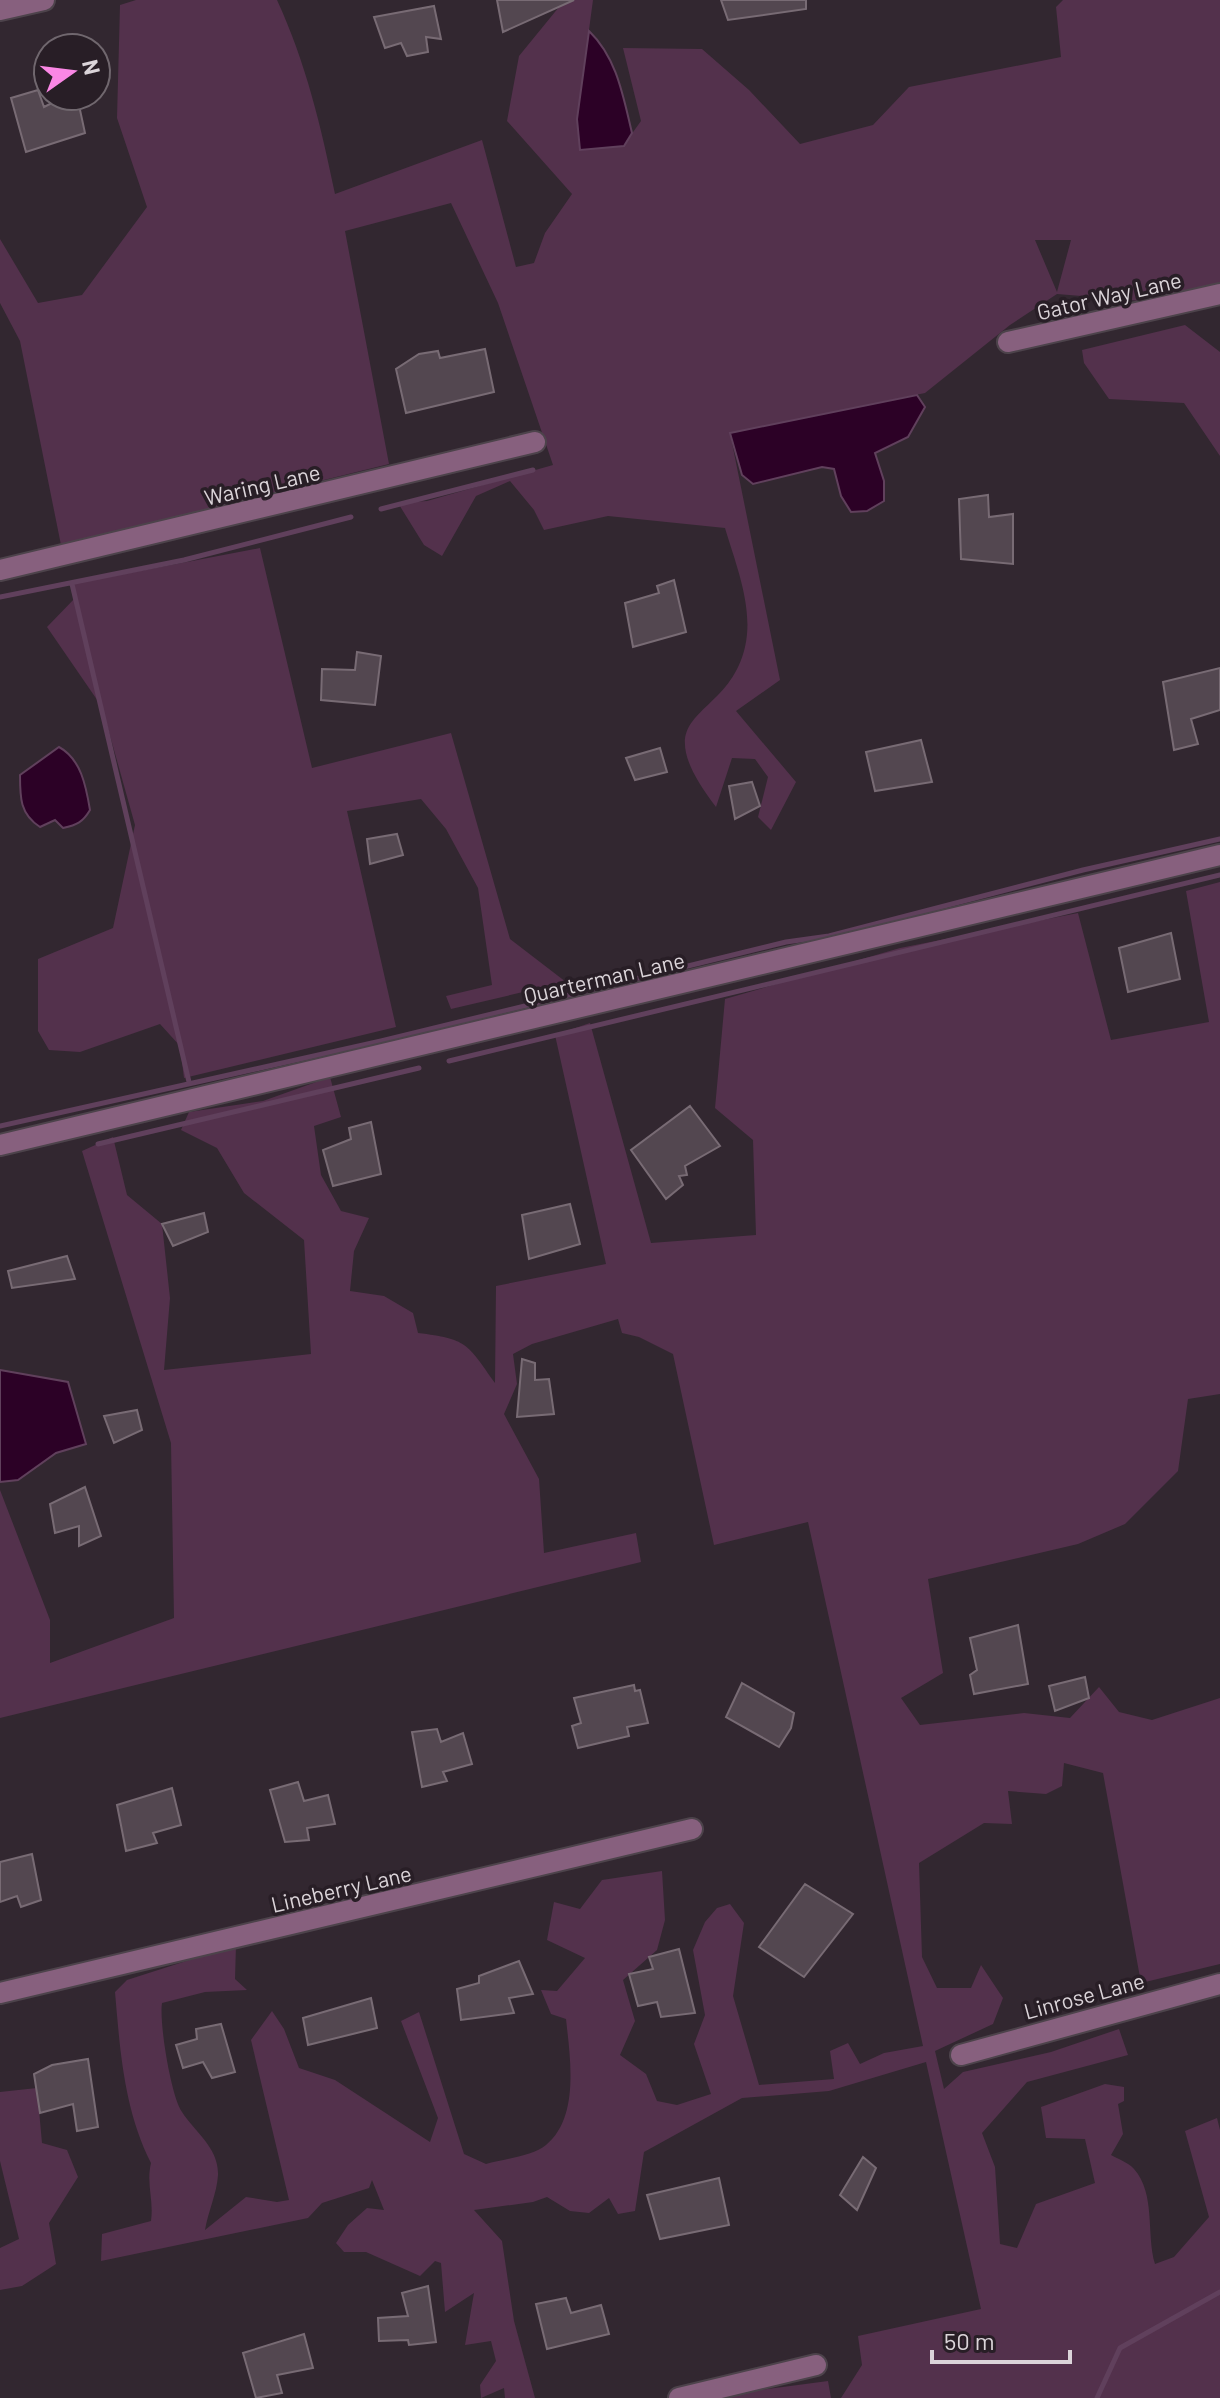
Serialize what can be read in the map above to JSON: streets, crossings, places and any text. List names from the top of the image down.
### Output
{
  "streets": {
    "street": [
      "Gator Way Lane",
      "Waring Lane",
      "Quarterman Lane",
      "Lineberry Lane",
      "Linrose Lane"
    ]
  },
  "scale_bar": "50 m",
  "north": "right"
}
